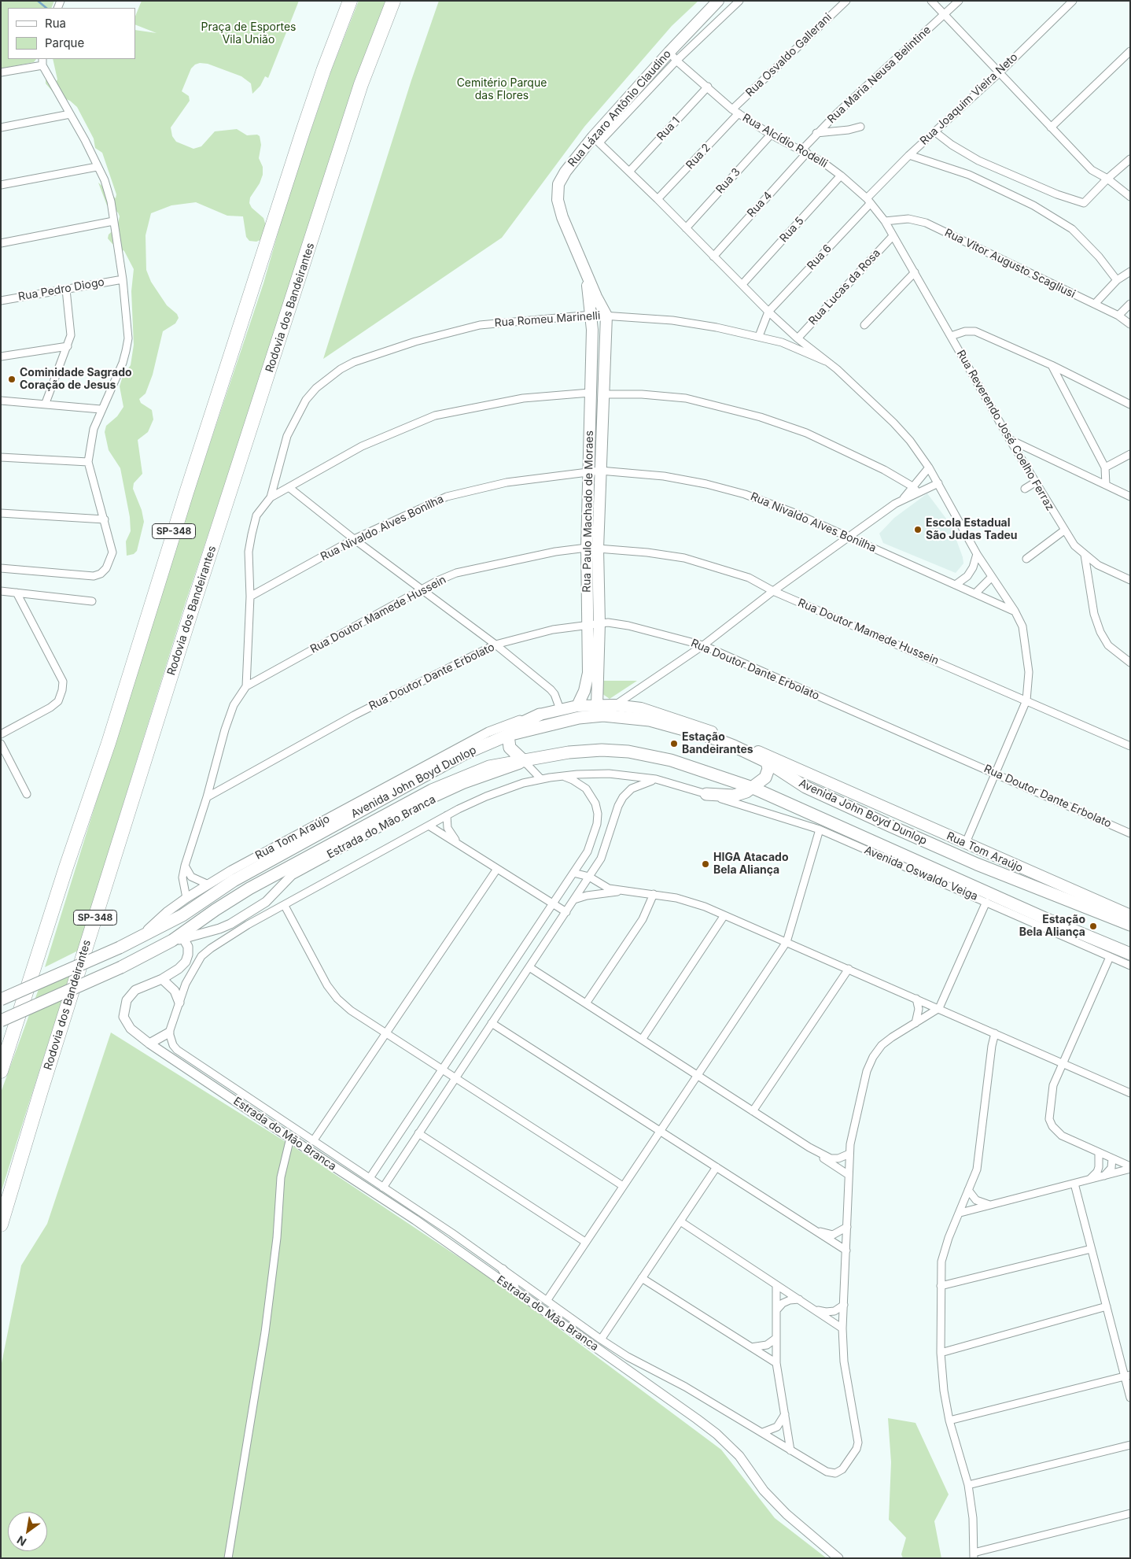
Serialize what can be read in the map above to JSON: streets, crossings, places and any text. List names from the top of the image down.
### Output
{
  "streets": {
    "highway": ["Rodovia dos Bandeirantes", "SP-348"],
    "main road": [
      "Rua Lázaro Antônio Claudino",
      "Rua Paulo Machado de Moraes",
      "Avenida John Boyd Dunlop",
      "Rua Tom Araújo"
    ],
    "street": [
      "Rua Osvaldo Gallerani",
      "Rua Maria Neusa Belintine",
      "Rua Joaquim Vieira Neto",
      "Rua 1",
      "Rua Alcídio Rodelli",
      "Rua 2",
      "Rua 3",
      "Rua 4",
      "Rua 5",
      "Rua 6",
      "Rua Vitor Augusto Scagliusi",
      "Rua Lucas da Rosa",
      "Rua Pedro Diogo",
      "Rua Romeu Marinelli",
      "Rua Reverendo José Coelho Ferraz",
      "Rua Nivaldo Alves Bonilha",
      "Rua Doutor Mamede Hussein",
      "Rua Doutor Dante Erbolato",
      "Estrada do Mão Branca",
      "Avenida Oswaldo Veiga"
    ]
  },
  "crossings": [
    ["Rua Osvaldo Gallerani", "Rua Alcídio Rodelli"],
    ["Rua Maria Neusa Belintine", "Rua Alcídio Rodelli"],
    ["Rua Maria Neusa Belintine", "Rua 4"],
    ["Rua Joaquim Vieira Neto", "Rua Alcídio Rodelli"],
    ["Rua Joaquim Vieira Neto", "Rua 6"],
    ["Rua Joaquim Vieira Neto", "Rua Reverendo José Coelho Ferraz"],
    ["Rua Lázaro Antônio Claudino", "Rua Alcídio Rodelli"],
    ["Rua Lázaro Antônio Claudino", "Rua Romeu Marinelli"],
    ["Rua Lázaro Antônio Claudino", "Rua Paulo Machado de Moraes"],
    ["Rua 1", "Rua Alcídio Rodelli"],
    ["Rua 1", "Rua Romeu Marinelli"],
    ["Rua Alcídio Rodelli", "Rua 2"],
    ["Rua Alcídio Rodelli", "Rua 3"],
    ["Rua Alcídio Rodelli", "Rua 4"],
    ["Rua Alcídio Rodelli", "Rua 5"],
    ["Rua Alcídio Rodelli", "Rua 6"],
    ["Rua Alcídio Rodelli", "Rua Reverendo José Coelho Ferraz"],
    ["Rua 2", "Rua Romeu Marinelli"],
    ["Rua 3", "Rua Romeu Marinelli"],
    ["Rua 4", "Rua Romeu Marinelli"],
    ["Rua 5", "Rua Romeu Marinelli"],
    ["Rua 6", "Rua Romeu Marinelli"],
    ["Rua 6", "Rua Reverendo José Coelho Ferraz"],
    ["Rua Vitor Augusto Scagliusi", "Rua Reverendo José Coelho Ferraz"],
    ["Rua Lucas da Rosa", "Rua Romeu Marinelli"],
    ["Rua Lucas da Rosa", "Rua Reverendo José Coelho Ferraz"],
    ["Rua Romeu Marinelli", "Rua Paulo Machado de Moraes"],
    ["Rua Romeu Marinelli", "Rua Nivaldo Alves Bonilha"],
    ["Rua Romeu Marinelli", "Rua Doutor Mamede Hussein"],
    ["Rua Romeu Marinelli", "Rua Doutor Dante Erbolato"],
    ["Rua Romeu Marinelli", "Rua Tom Araújo"],
    ["Rua Paulo Machado de Moraes", "Rua Nivaldo Alves Bonilha"],
    ["Rua Paulo Machado de Moraes", "Rua Doutor Mamede Hussein"],
    ["Rua Paulo Machado de Moraes", "Rua Doutor Dante Erbolato"],
    ["Avenida John Boyd Dunlop", "Estrada do Mão Branca"],
    ["Avenida John Boyd Dunlop", "Rua Tom Araújo"]
  ],
  "parks": ["Praça de Esportes Vila União", "Cemitério Parque das Flores"],
  "places": [
    "Cominidade Sagrado Coração de Jesus",
    "Escola Estadual São Judas Tadeu",
    "Estação Bandeirantes",
    "HIGA Atacado Bela Aliança",
    "Estação Bela Aliança"
  ],
  "legend": ["Rua", "Parque"],
  "north": "bottom left"
}
